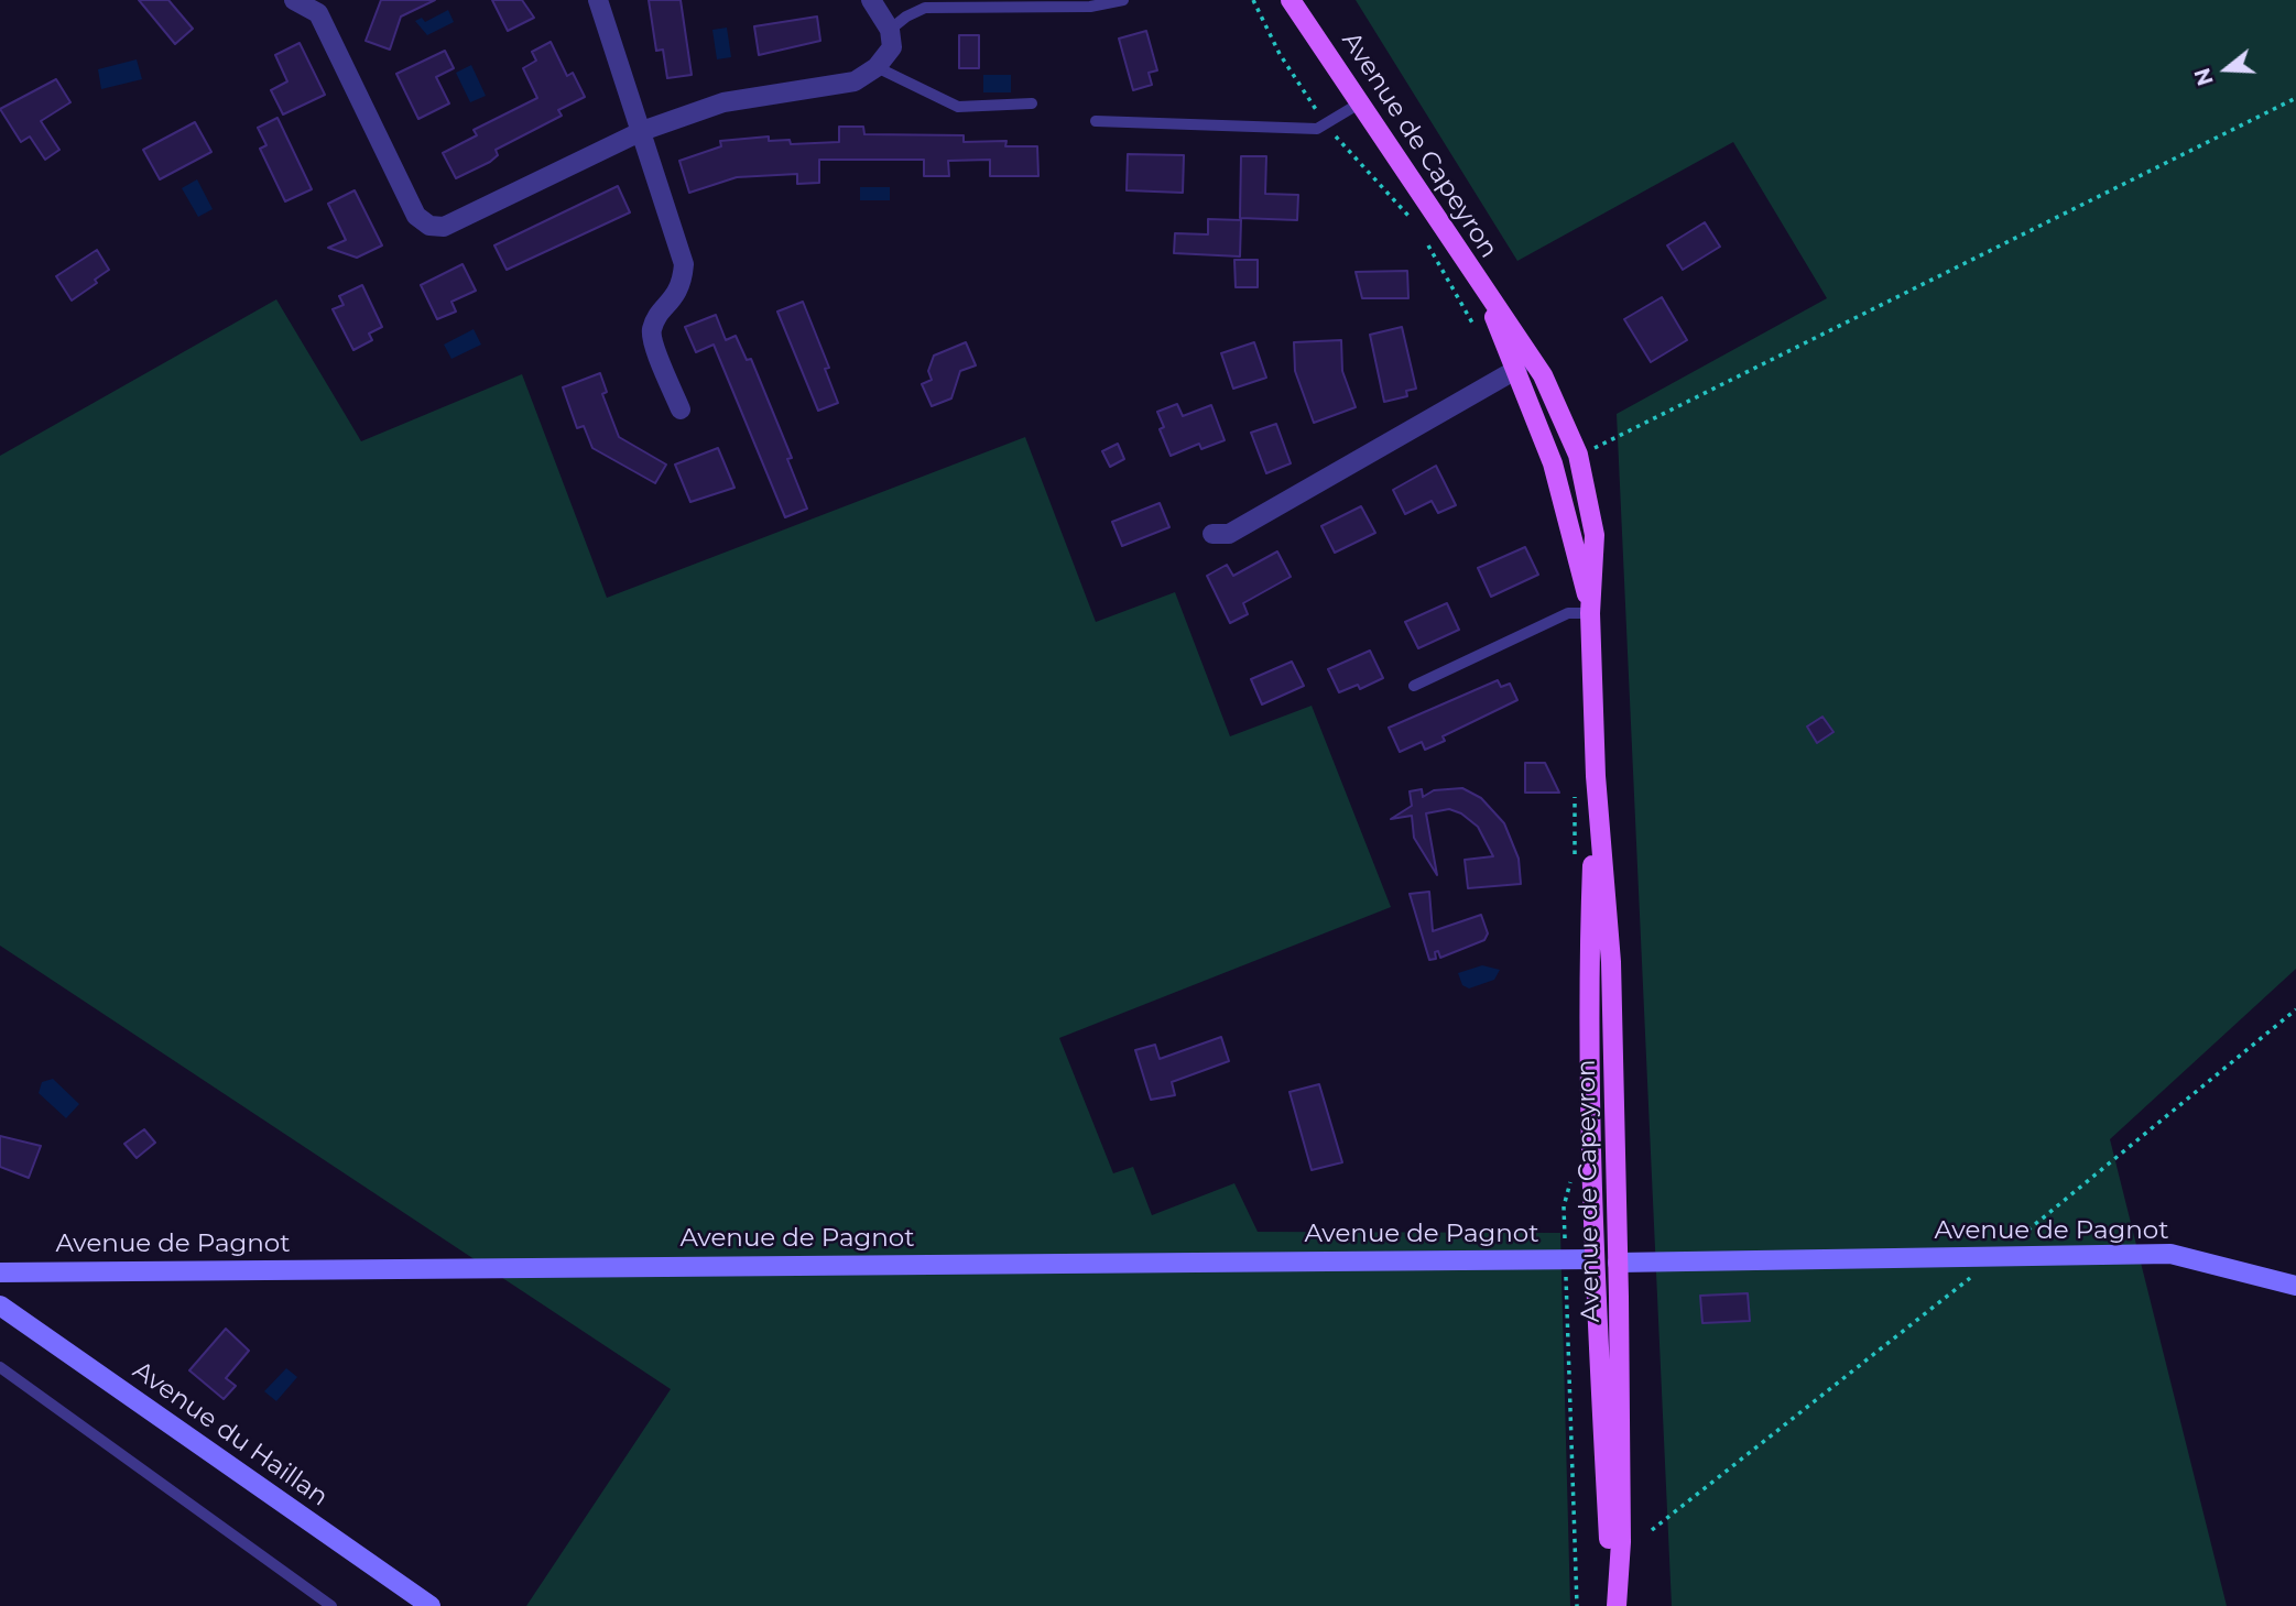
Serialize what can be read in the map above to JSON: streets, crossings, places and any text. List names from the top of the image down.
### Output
{
  "streets": {
    "main road": ["Avenue de Capeyron"],
    "street": ["Avenue de Pagnot", "Avenue du Haillan"]
  },
  "crossings": [
    ["Avenue de Capeyron", "Avenue de Pagnot"]
  ],
  "north": "left"
}
